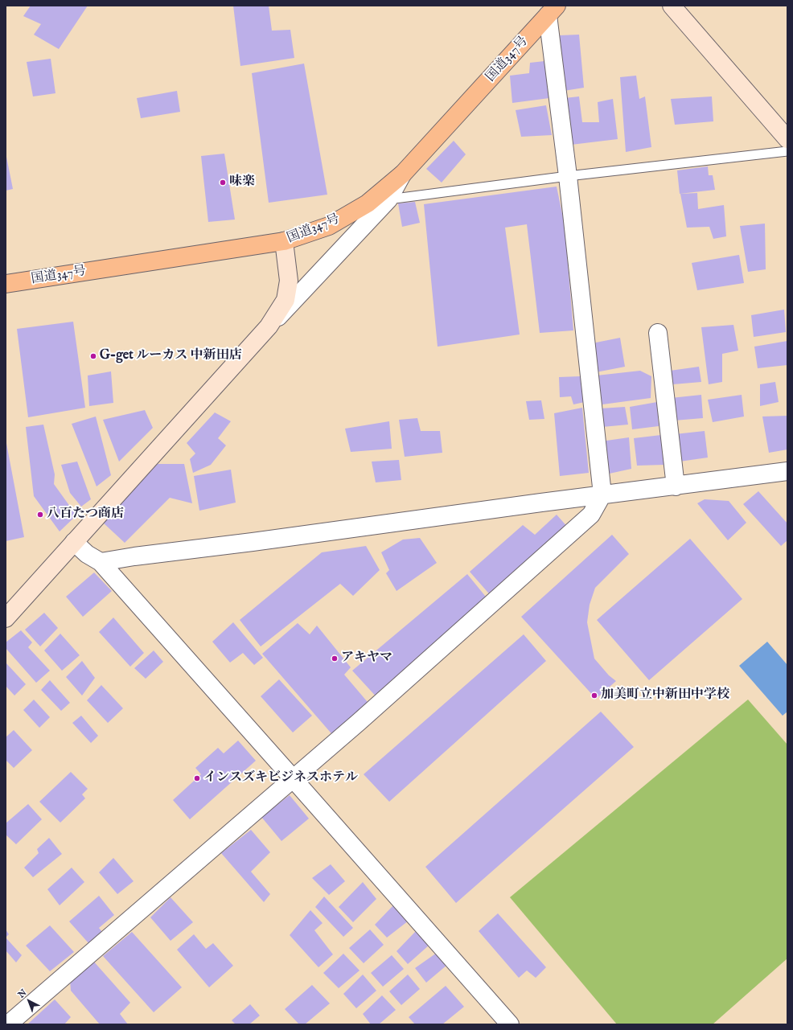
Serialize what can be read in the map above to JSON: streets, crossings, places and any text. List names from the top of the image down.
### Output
{
  "streets": {
    "highway": ["国道347号"]
  },
  "places": [
    "味楽",
    "G-get ルーカス 中新田店",
    "八百たつ商店",
    "アキヤマ",
    "加美町立中新田中学校",
    "インスズキビジネスホテル"
  ],
  "north": "top left"
}
